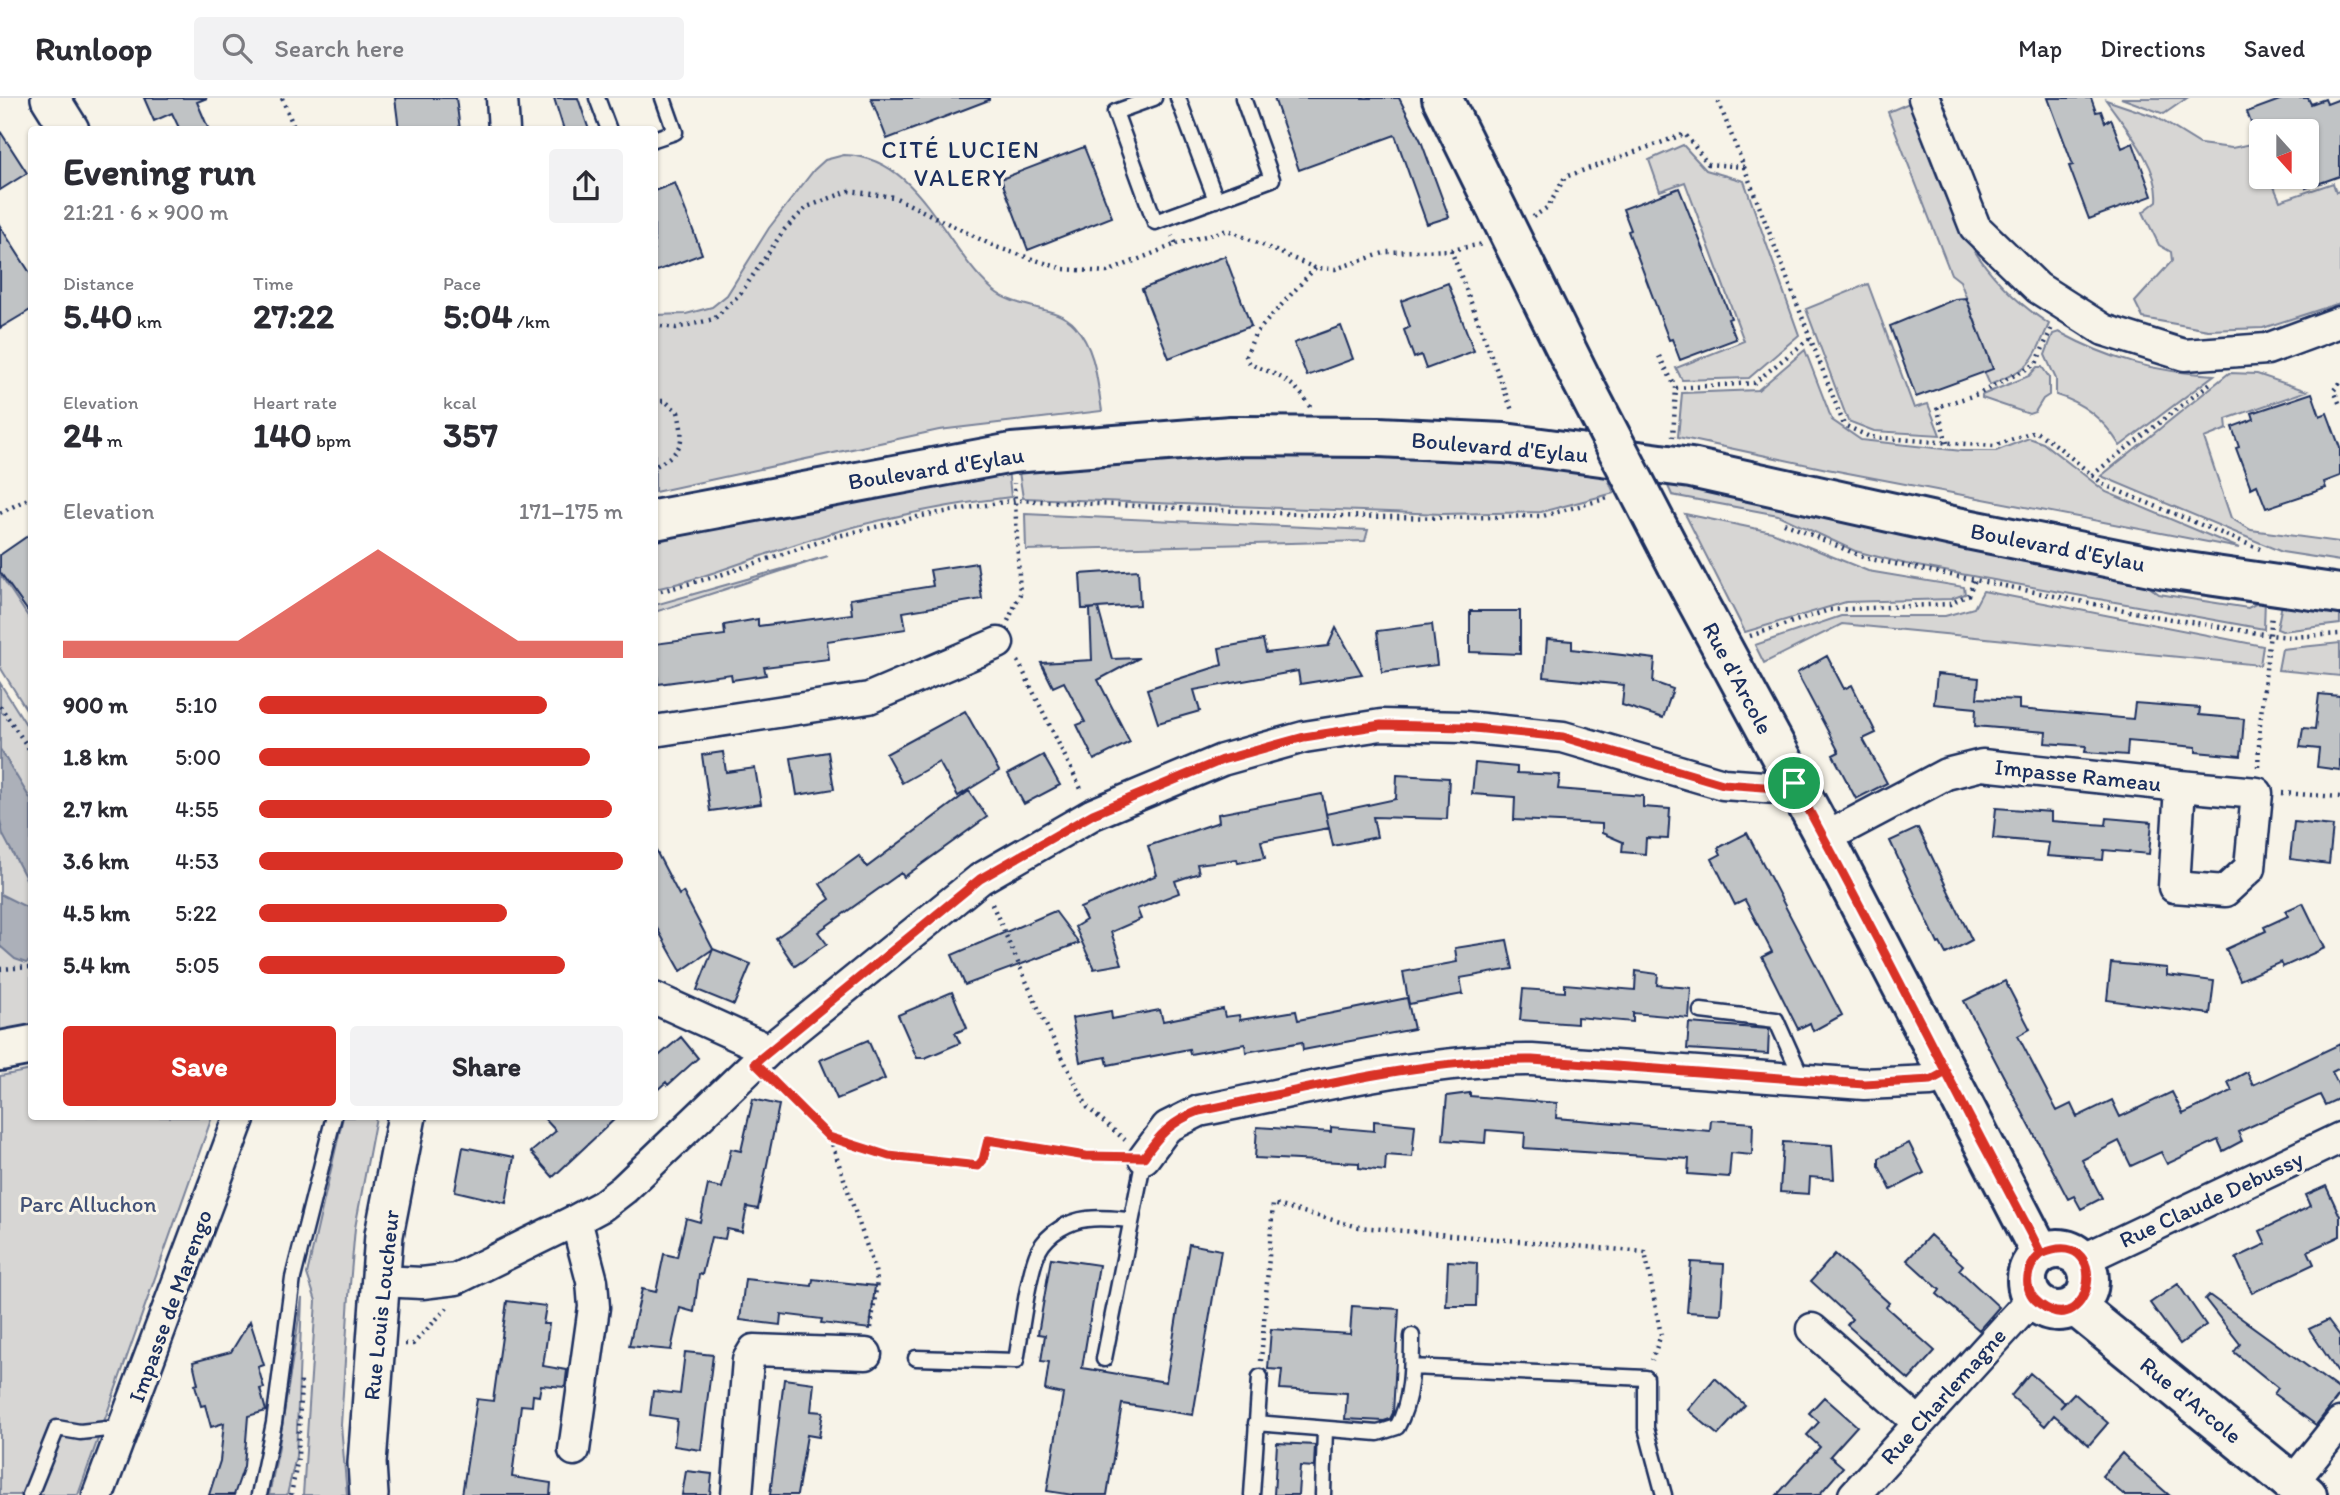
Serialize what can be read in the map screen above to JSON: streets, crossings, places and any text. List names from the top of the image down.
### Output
{
  "streets": {
    "main road": ["Boulevard d'Eylau", "Rue d'Arcole"],
    "street": [
      "Impasse Rameau",
      "Rue Claude Debussy",
      "Rue Louis Loucheur",
      "Impasse de Marengo",
      "Rue Charlemagne"
    ]
  },
  "crossings": [
    ["Rue d'Arcole", "Impasse Rameau"],
    ["Rue d'Arcole", "Rue Claude Debussy"],
    ["Rue d'Arcole", "Rue Charlemagne"],
    ["Rue Claude Debussy", "Rue Charlemagne"]
  ],
  "districts": ["CITÉ LUCIEN VALERY"],
  "parks": ["Parc Alluchon"],
  "north": "bottom",
  "page": {
    "header": "Runloop",
    "search": "Search here",
    "nav": ["Map", "Directions", "Saved"],
    "heading": ["Evening run", "21:21 · 6 × 900 m"],
    "stats": [
      ["Distance", "5.40 km"],
      ["Time", "27:22"],
      ["Pace", "5:04 /km"],
      ["Elevation", "24 m"],
      ["Heart rate", "140 bpm"],
      ["kcal", "357"]
    ],
    "chart": ["Elevation", "171–175 m"],
    "list": [
      {
        "name": "900 m",
        "note": "5:10"
      },
      {
        "name": "1.8 km",
        "note": "5:00"
      },
      {
        "name": "2.7 km",
        "note": "4:55"
      },
      {
        "name": "3.6 km",
        "note": "4:53"
      },
      {
        "name": "4.5 km",
        "note": "5:22"
      },
      {
        "name": "5.4 km",
        "note": "5:05"
      }
    ],
    "buttons": ["Save", "Share"]
  }
}
